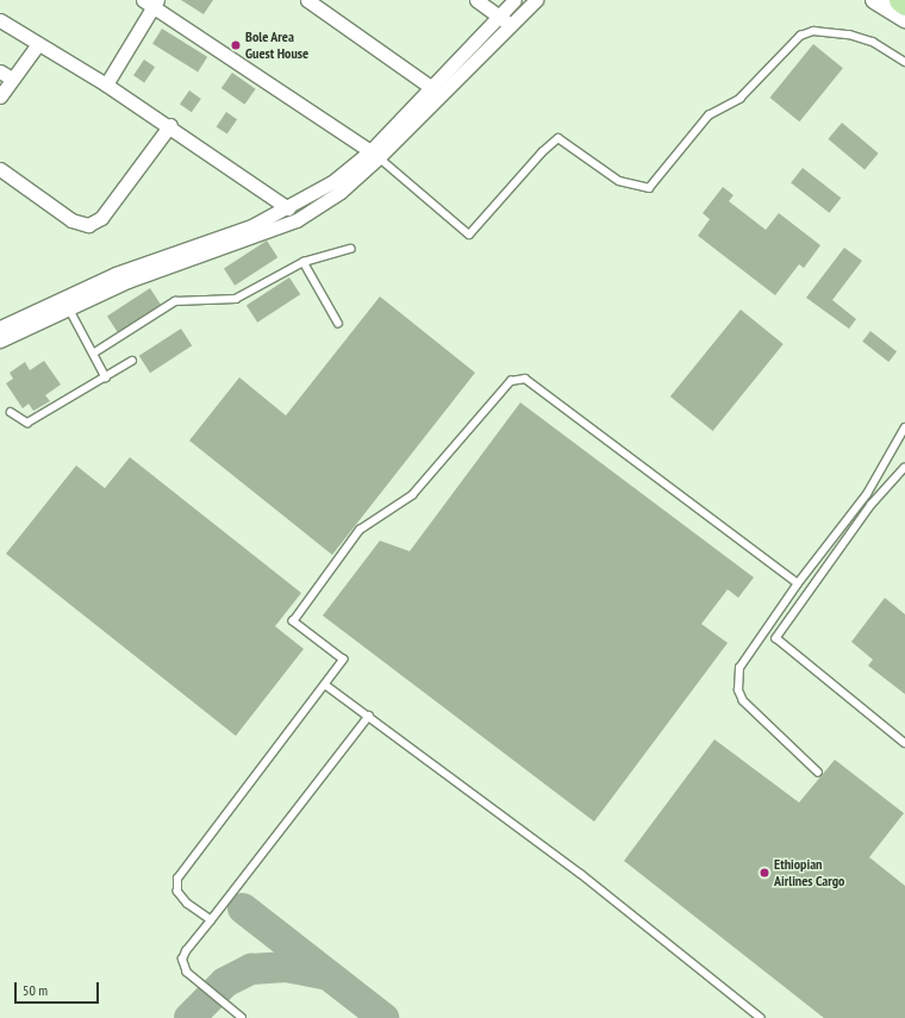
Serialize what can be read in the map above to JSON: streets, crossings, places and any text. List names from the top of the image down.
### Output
{
  "places": ["Bole Area Guest House", "Ethiopian Airlines Cargo"],
  "scale_bar": "50 m"
}
